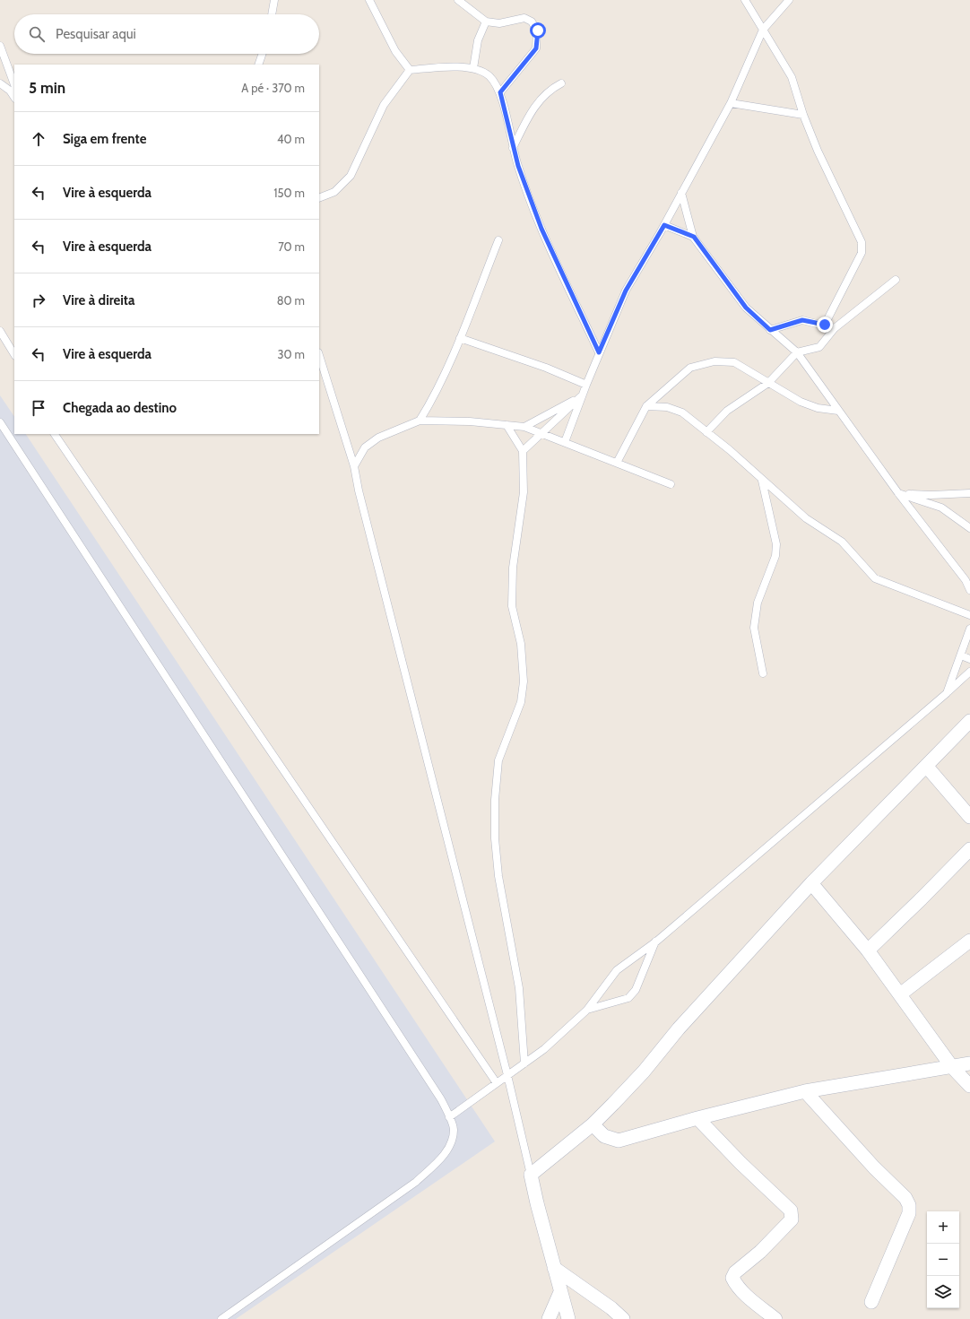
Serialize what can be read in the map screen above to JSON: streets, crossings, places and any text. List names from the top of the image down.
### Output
{
  "page": {
    "search": "Pesquisar aqui",
    "heading": ["5 min", "A pé · 370 m"],
    "list": [
      ["Siga em frente", "40 m"],
      ["Vire à esquerda", "150 m"],
      ["Vire à esquerda", "70 m"],
      ["Vire à direita", "80 m"],
      ["Vire à esquerda", "30 m"],
      "Chegada ao destino"
    ],
    "map_buttons": ["+", "−"]
  }
}
